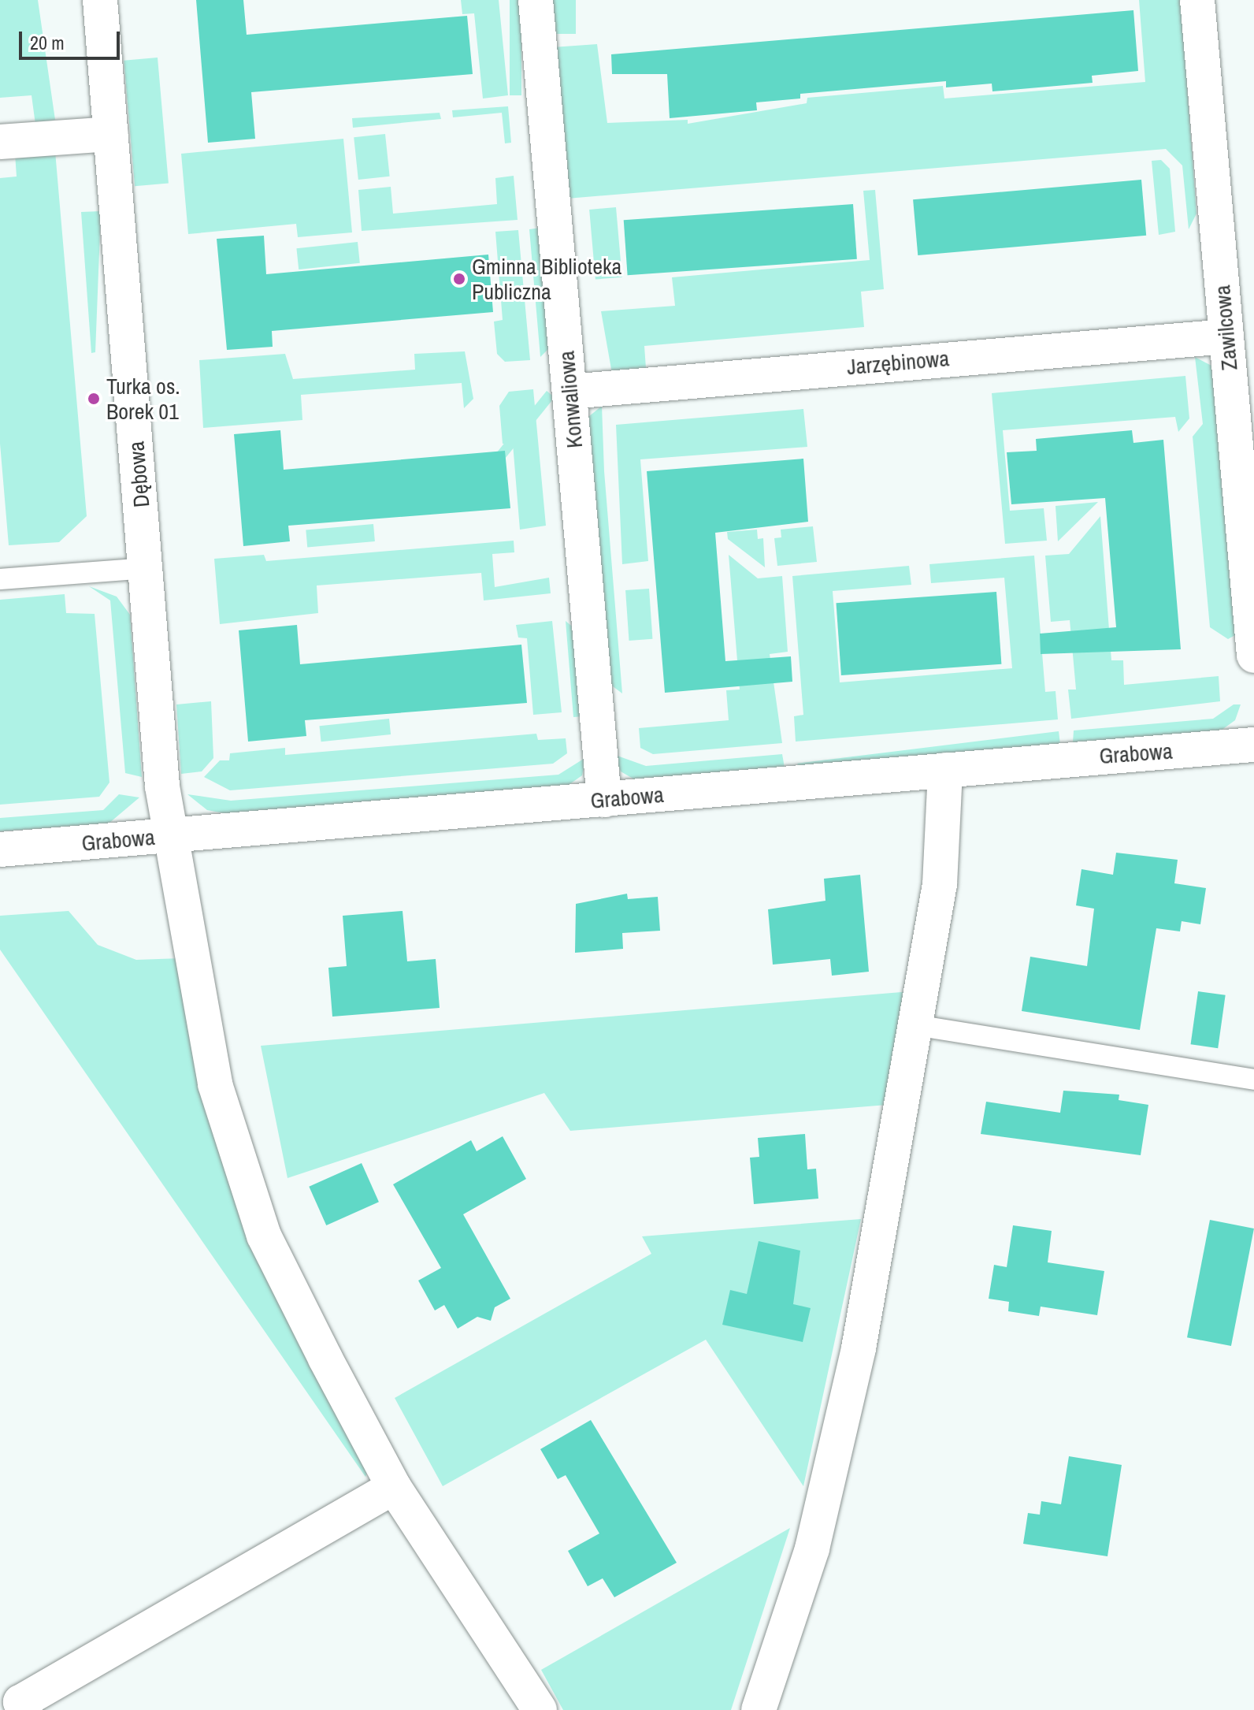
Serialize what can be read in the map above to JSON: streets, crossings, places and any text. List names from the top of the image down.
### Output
{
  "streets": {
    "street": [
      "Zawilcowa",
      "Jarzębinowa",
      "Konwaliowa",
      "Dębowa",
      "Grabowa"
    ]
  },
  "crossings": [
    ["Zawilcowa", "Jarzębinowa"],
    ["Jarzębinowa", "Konwaliowa"],
    ["Konwaliowa", "Grabowa"],
    ["Dębowa", "Grabowa"]
  ],
  "places": ["Gminna Biblioteka Publiczna", "Turka os. Borek 01"],
  "scale_bar": "20 m"
}
